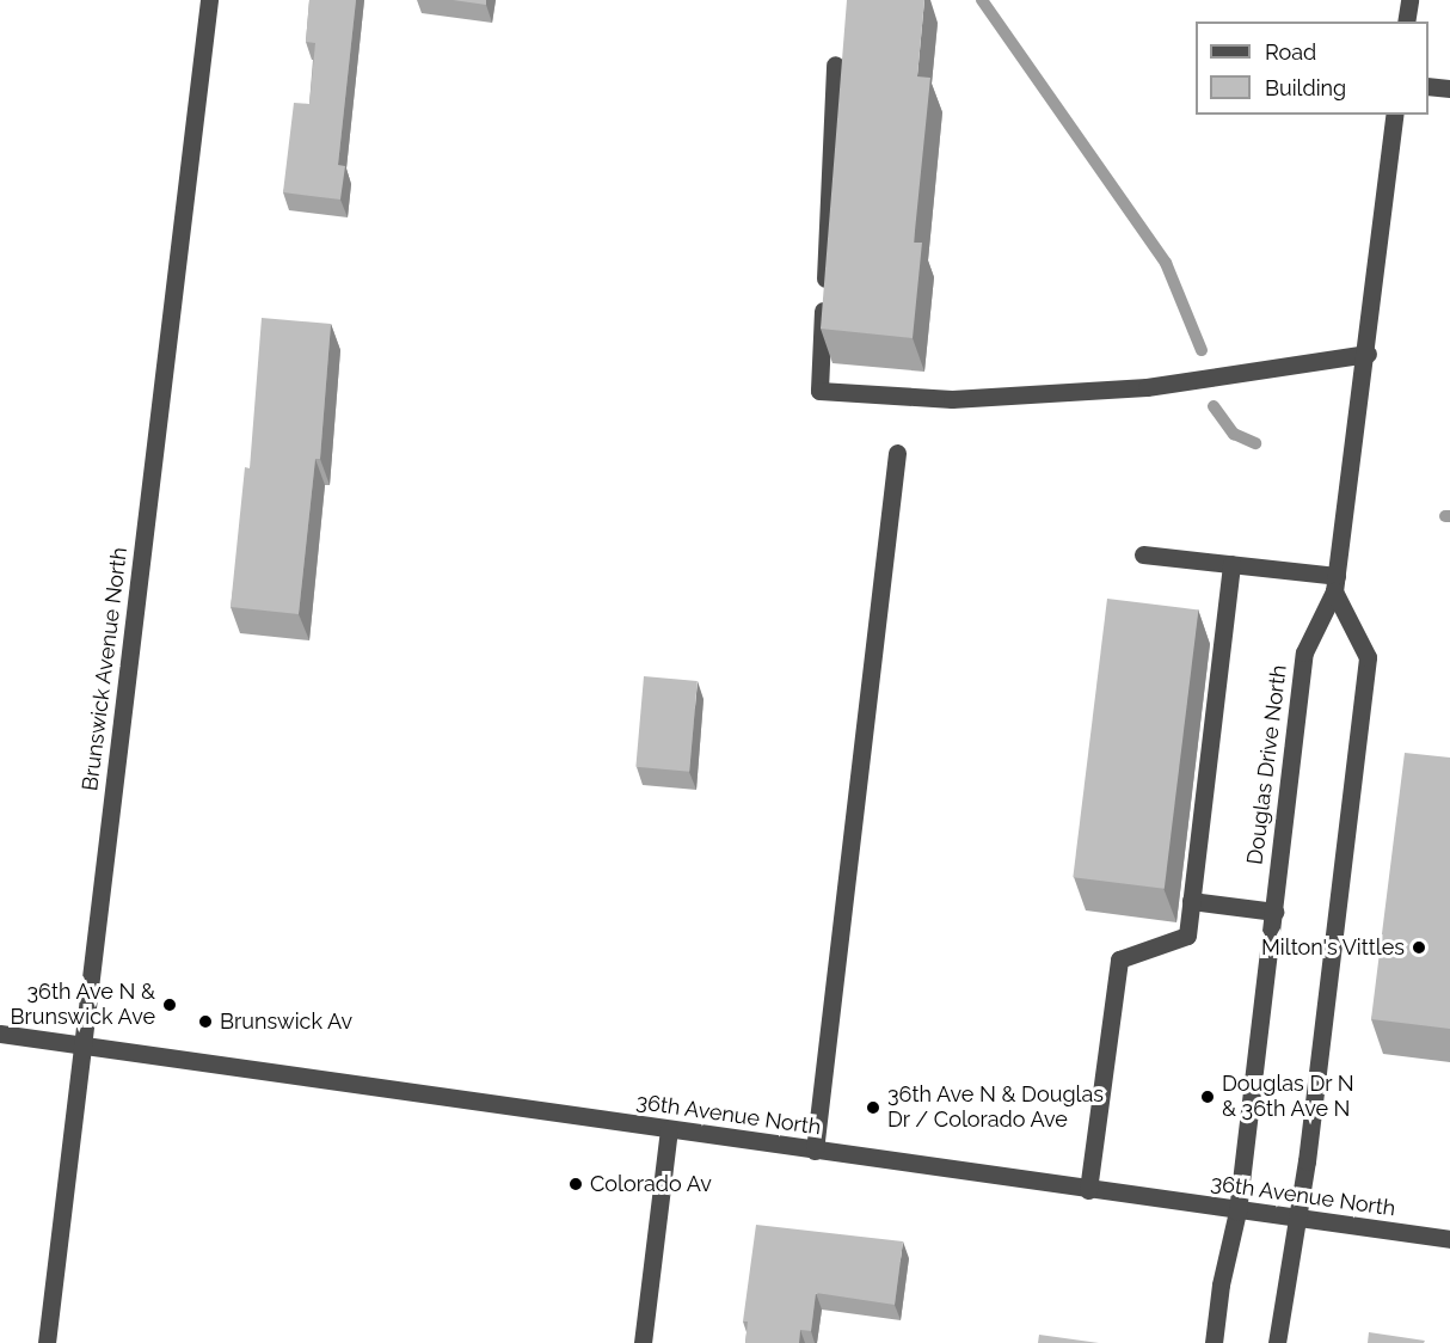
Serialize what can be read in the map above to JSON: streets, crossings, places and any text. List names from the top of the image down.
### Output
{
  "streets": {
    "street": ["Brunswick Avenue North", "Douglas Drive North", "36th Avenue North"]
  },
  "crossings": [
    ["Brunswick Avenue North", "36th Avenue North"],
    ["Douglas Drive North", "36th Avenue North"]
  ],
  "places": [
    "Milton's Vittles",
    "36th Ave N & Brunswick Ave",
    "Brunswick Av",
    "Douglas Dr N & 36th Ave N",
    "36th Ave N & Douglas Dr / Colorado Ave",
    "Colorado Av"
  ],
  "legend": ["Road", "Building"]
}
